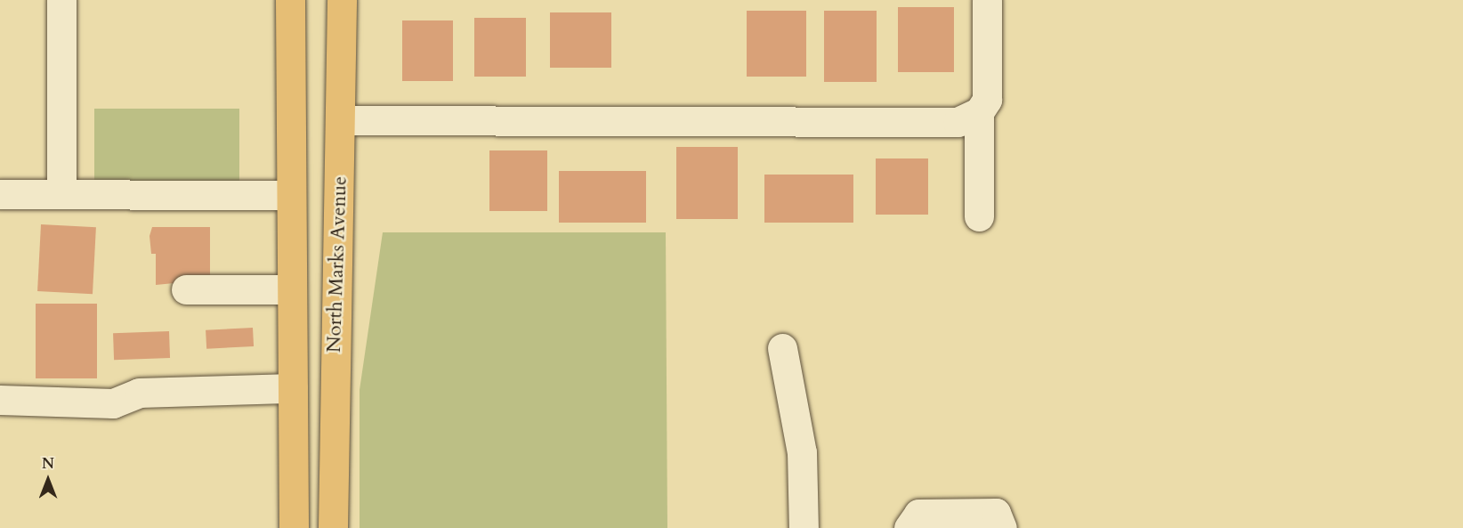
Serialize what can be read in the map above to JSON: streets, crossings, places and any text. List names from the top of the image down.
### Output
{
  "streets": {
    "main road": ["North Marks Avenue"]
  },
  "north": "top"
}
